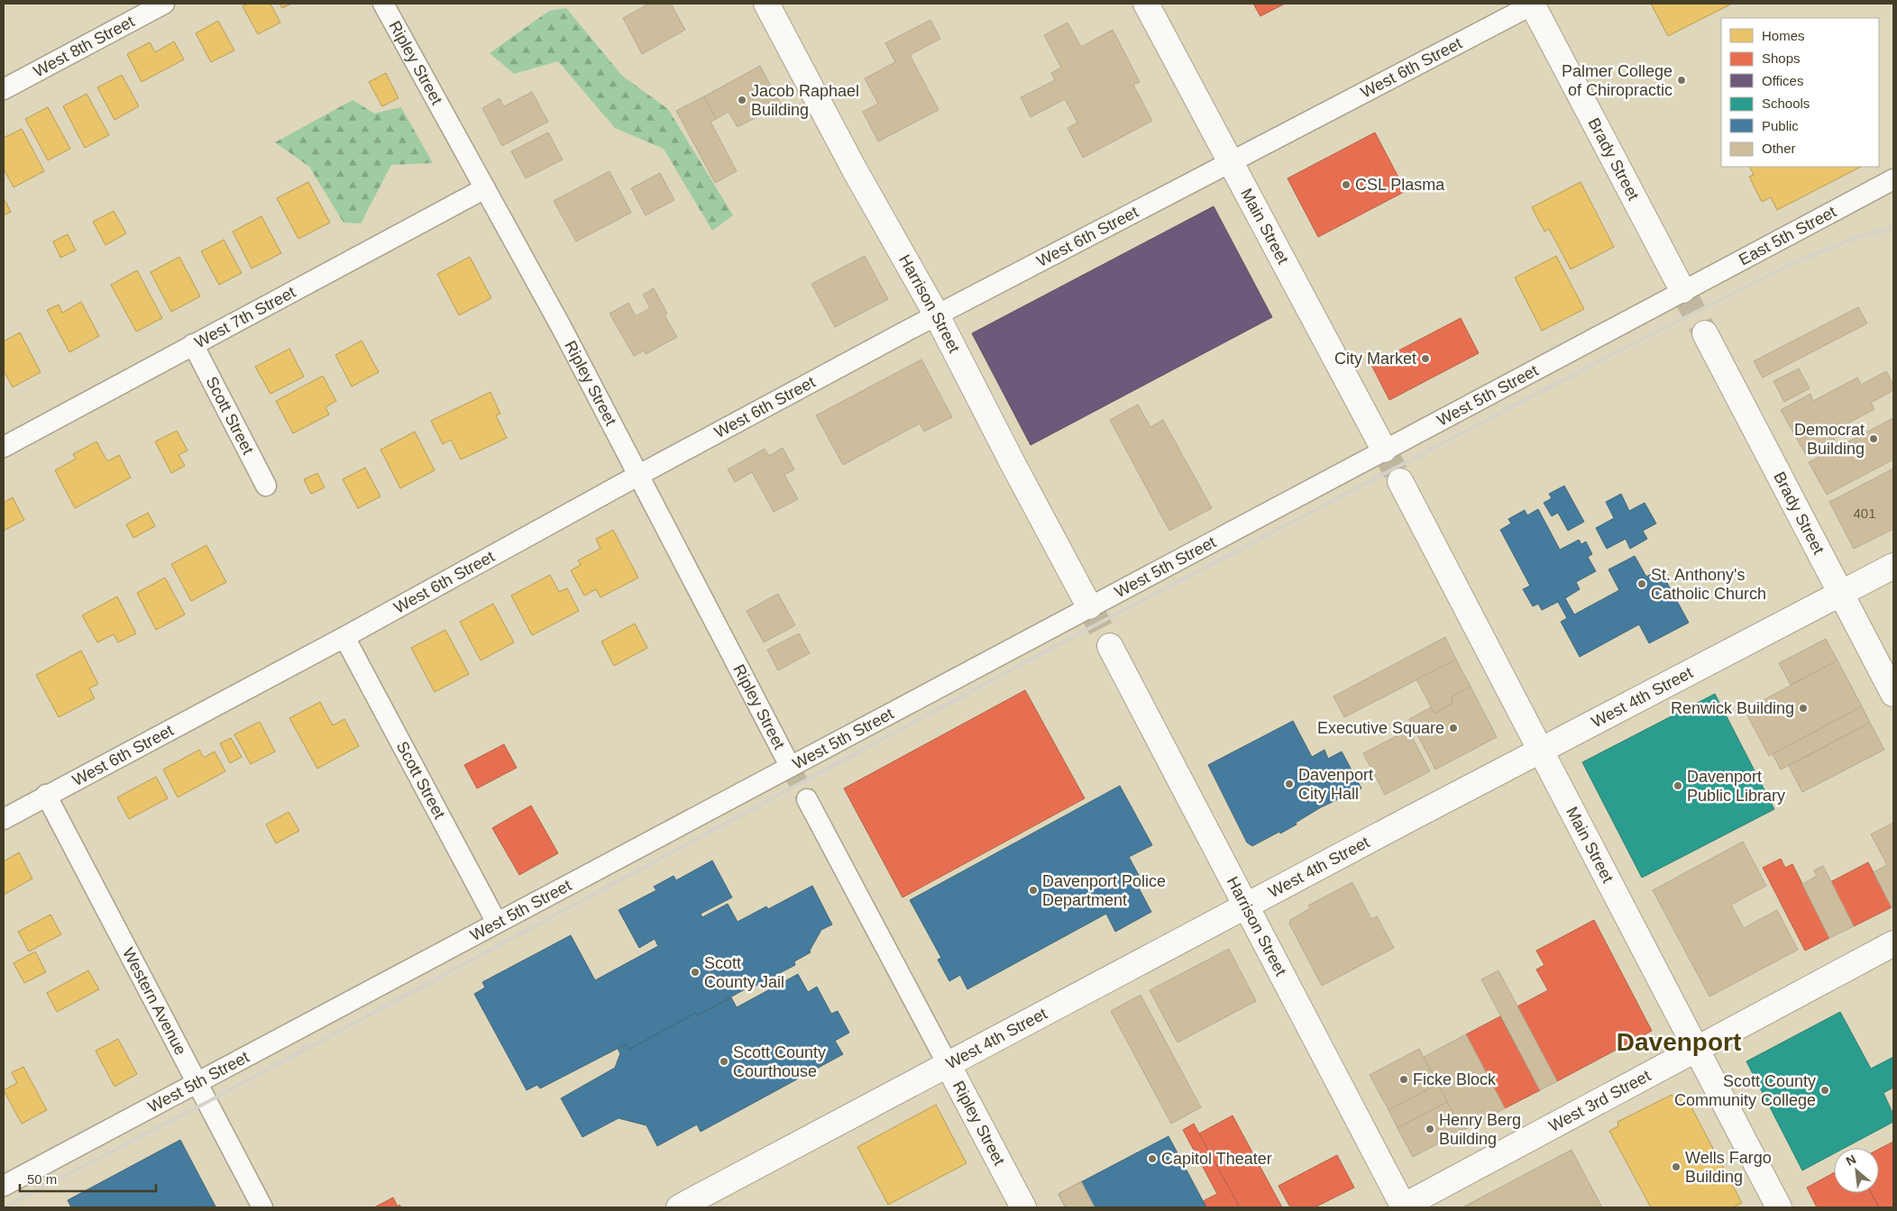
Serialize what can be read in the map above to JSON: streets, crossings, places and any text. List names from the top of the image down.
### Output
{
  "streets": {
    "main road": [
      "Ripley Street",
      "Brady Street",
      "Main Street",
      "Harrison Street",
      "West 4th Street",
      "West 3rd Street"
    ],
    "street": [
      "West 8th Street",
      "West 6th Street",
      "East 5th Street",
      "West 7th Street",
      "West 5th Street",
      "Scott Street",
      "Western Avenue"
    ]
  },
  "crossings": [
    ["Ripley Street", "West 6th Street"],
    ["Ripley Street", "West 7th Street"],
    ["Ripley Street", "West 5th Street"],
    ["Ripley Street", "West 4th Street"],
    ["West 6th Street", "Brady Street"],
    ["West 6th Street", "Main Street"],
    ["West 6th Street", "Harrison Street"],
    ["West 6th Street", "Scott Street"],
    ["West 6th Street", "Western Avenue"],
    ["Brady Street", "East 5th Street"],
    ["Brady Street", "West 5th Street"],
    ["Brady Street", "West 4th Street"],
    ["Main Street", "West 5th Street"],
    ["Main Street", "West 4th Street"],
    ["Main Street", "West 3rd Street"],
    ["East 5th Street", "West 5th Street"],
    ["Harrison Street", "West 5th Street"],
    ["Harrison Street", "West 4th Street"],
    ["Harrison Street", "West 3rd Street"],
    ["West 7th Street", "Scott Street"],
    ["West 5th Street", "Scott Street"],
    ["West 5th Street", "Western Avenue"]
  ],
  "districts": ["Davenport"],
  "places": [
    "Palmer College of Chiropractic",
    "Jacob Raphael Building",
    "CSL Plasma",
    "City Market",
    "Democrat Building",
    "St. Anthony's Catholic Church",
    "Renwick Building",
    "Executive Square",
    "Davenport City Hall",
    "Davenport Public Library",
    "Davenport Police Department",
    "Scott County Jail",
    "Scott County Courthouse",
    "Ficke Block",
    "Scott County Community College",
    "Henry Berg Building",
    "Capitol Theater",
    "Wells Fargo Building"
  ],
  "house_numbers": ["401"],
  "legend": [
    "Homes",
    "Shops",
    "Offices",
    "Schools",
    "Public",
    "Other"
  ],
  "scale_bar": "50 m",
  "north": "top left"
}
